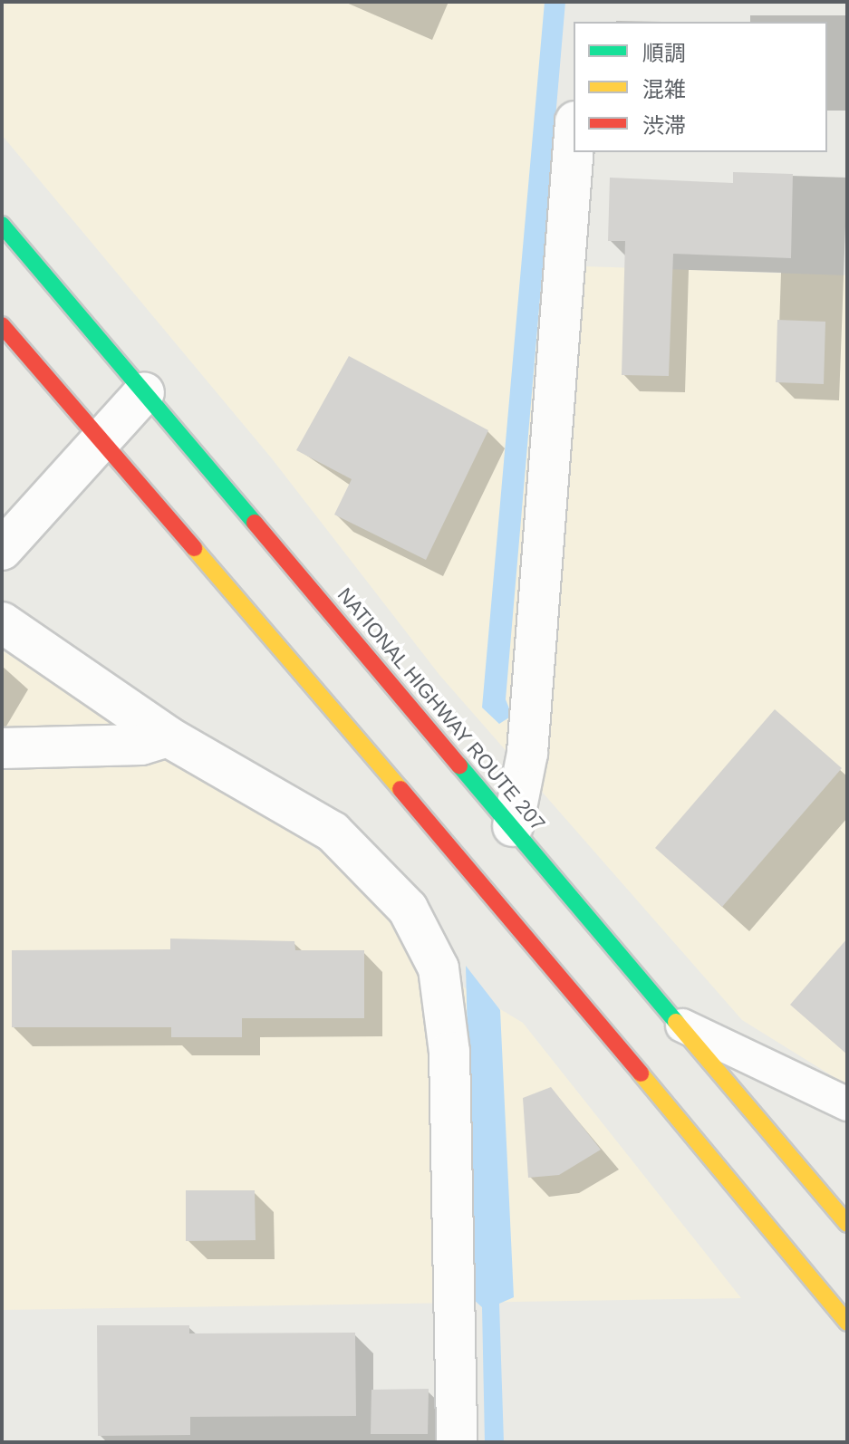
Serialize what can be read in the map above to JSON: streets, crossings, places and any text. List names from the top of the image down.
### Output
{
  "streets": {
    "highway": ["NATIONAL HIGHWAY ROUTE 207"]
  },
  "legend": ["順調", "混雑", "渋滞"]
}
